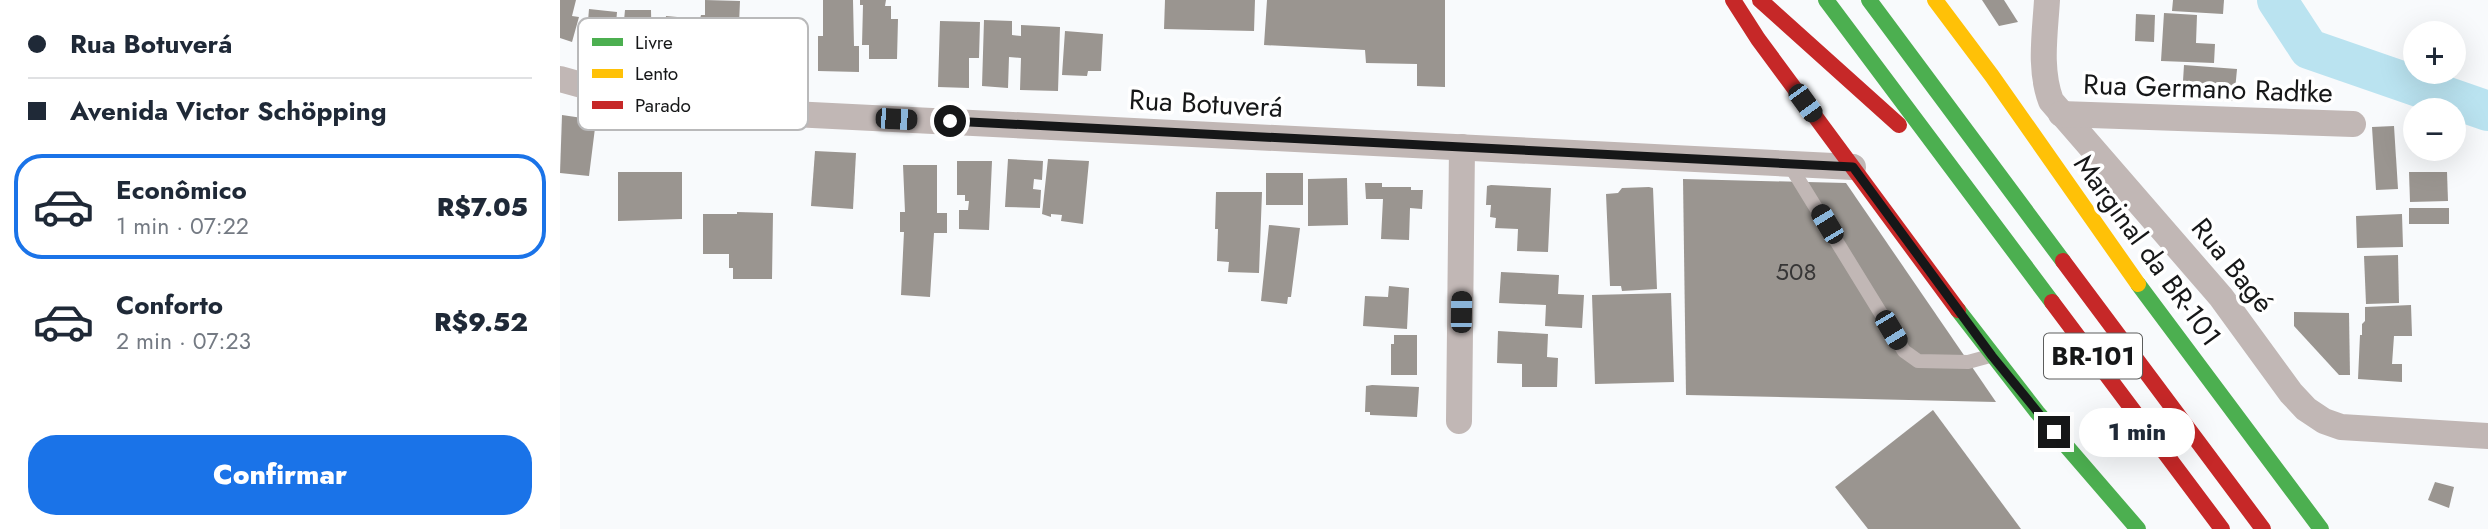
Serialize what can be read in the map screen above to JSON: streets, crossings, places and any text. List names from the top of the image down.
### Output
{
  "streets": {
    "main road": ["Marginal da BR-101", "BR-101"],
    "street": ["Rua Germano Radtke", "Rua Botuverá", "Rua Bagé"]
  },
  "crossings": [
    ["Rua Germano Radtke", "Rua Bagé"]
  ],
  "house_numbers": ["508"],
  "legend": ["Livre", "Lento", "Parado"],
  "page": {
    "banner": ["Rua Botuverá", "Avenida Victor Schöpping"],
    "map_buttons": ["+", "−"],
    "list": [
      {
        "name": "Econômico",
        "note": "1 min · 07:22",
        "value": "R$7.05"
      },
      {
        "name": "Conforto",
        "note": "2 min · 07:23",
        "value": "R$9.52"
      }
    ],
    "bubble": "1 min",
    "buttons": "Confirmar"
  }
}
